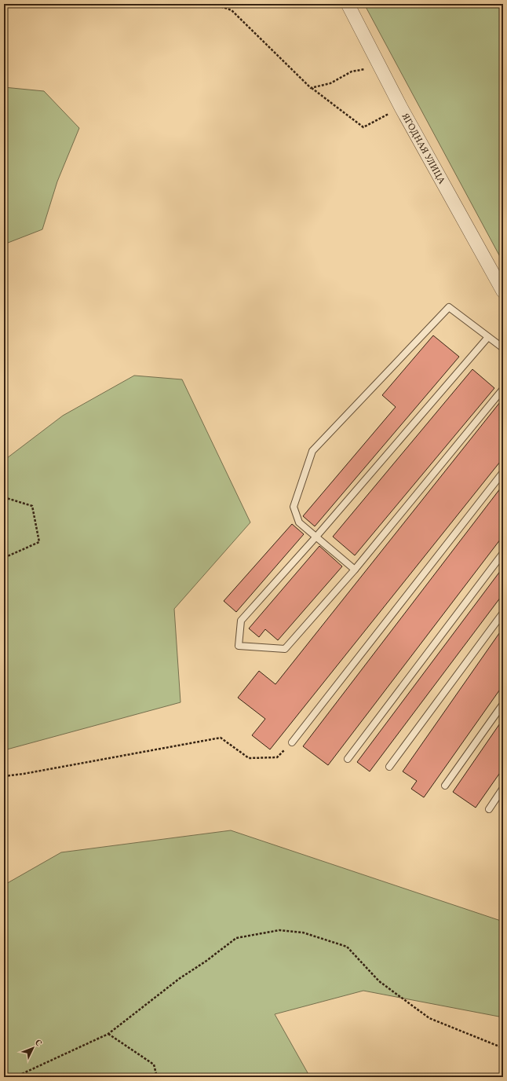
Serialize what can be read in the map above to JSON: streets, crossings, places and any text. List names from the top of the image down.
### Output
{
  "streets": {
    "street": ["ЯГОДНАЯ УЛИЦА"]
  },
  "north": "top right"
}
